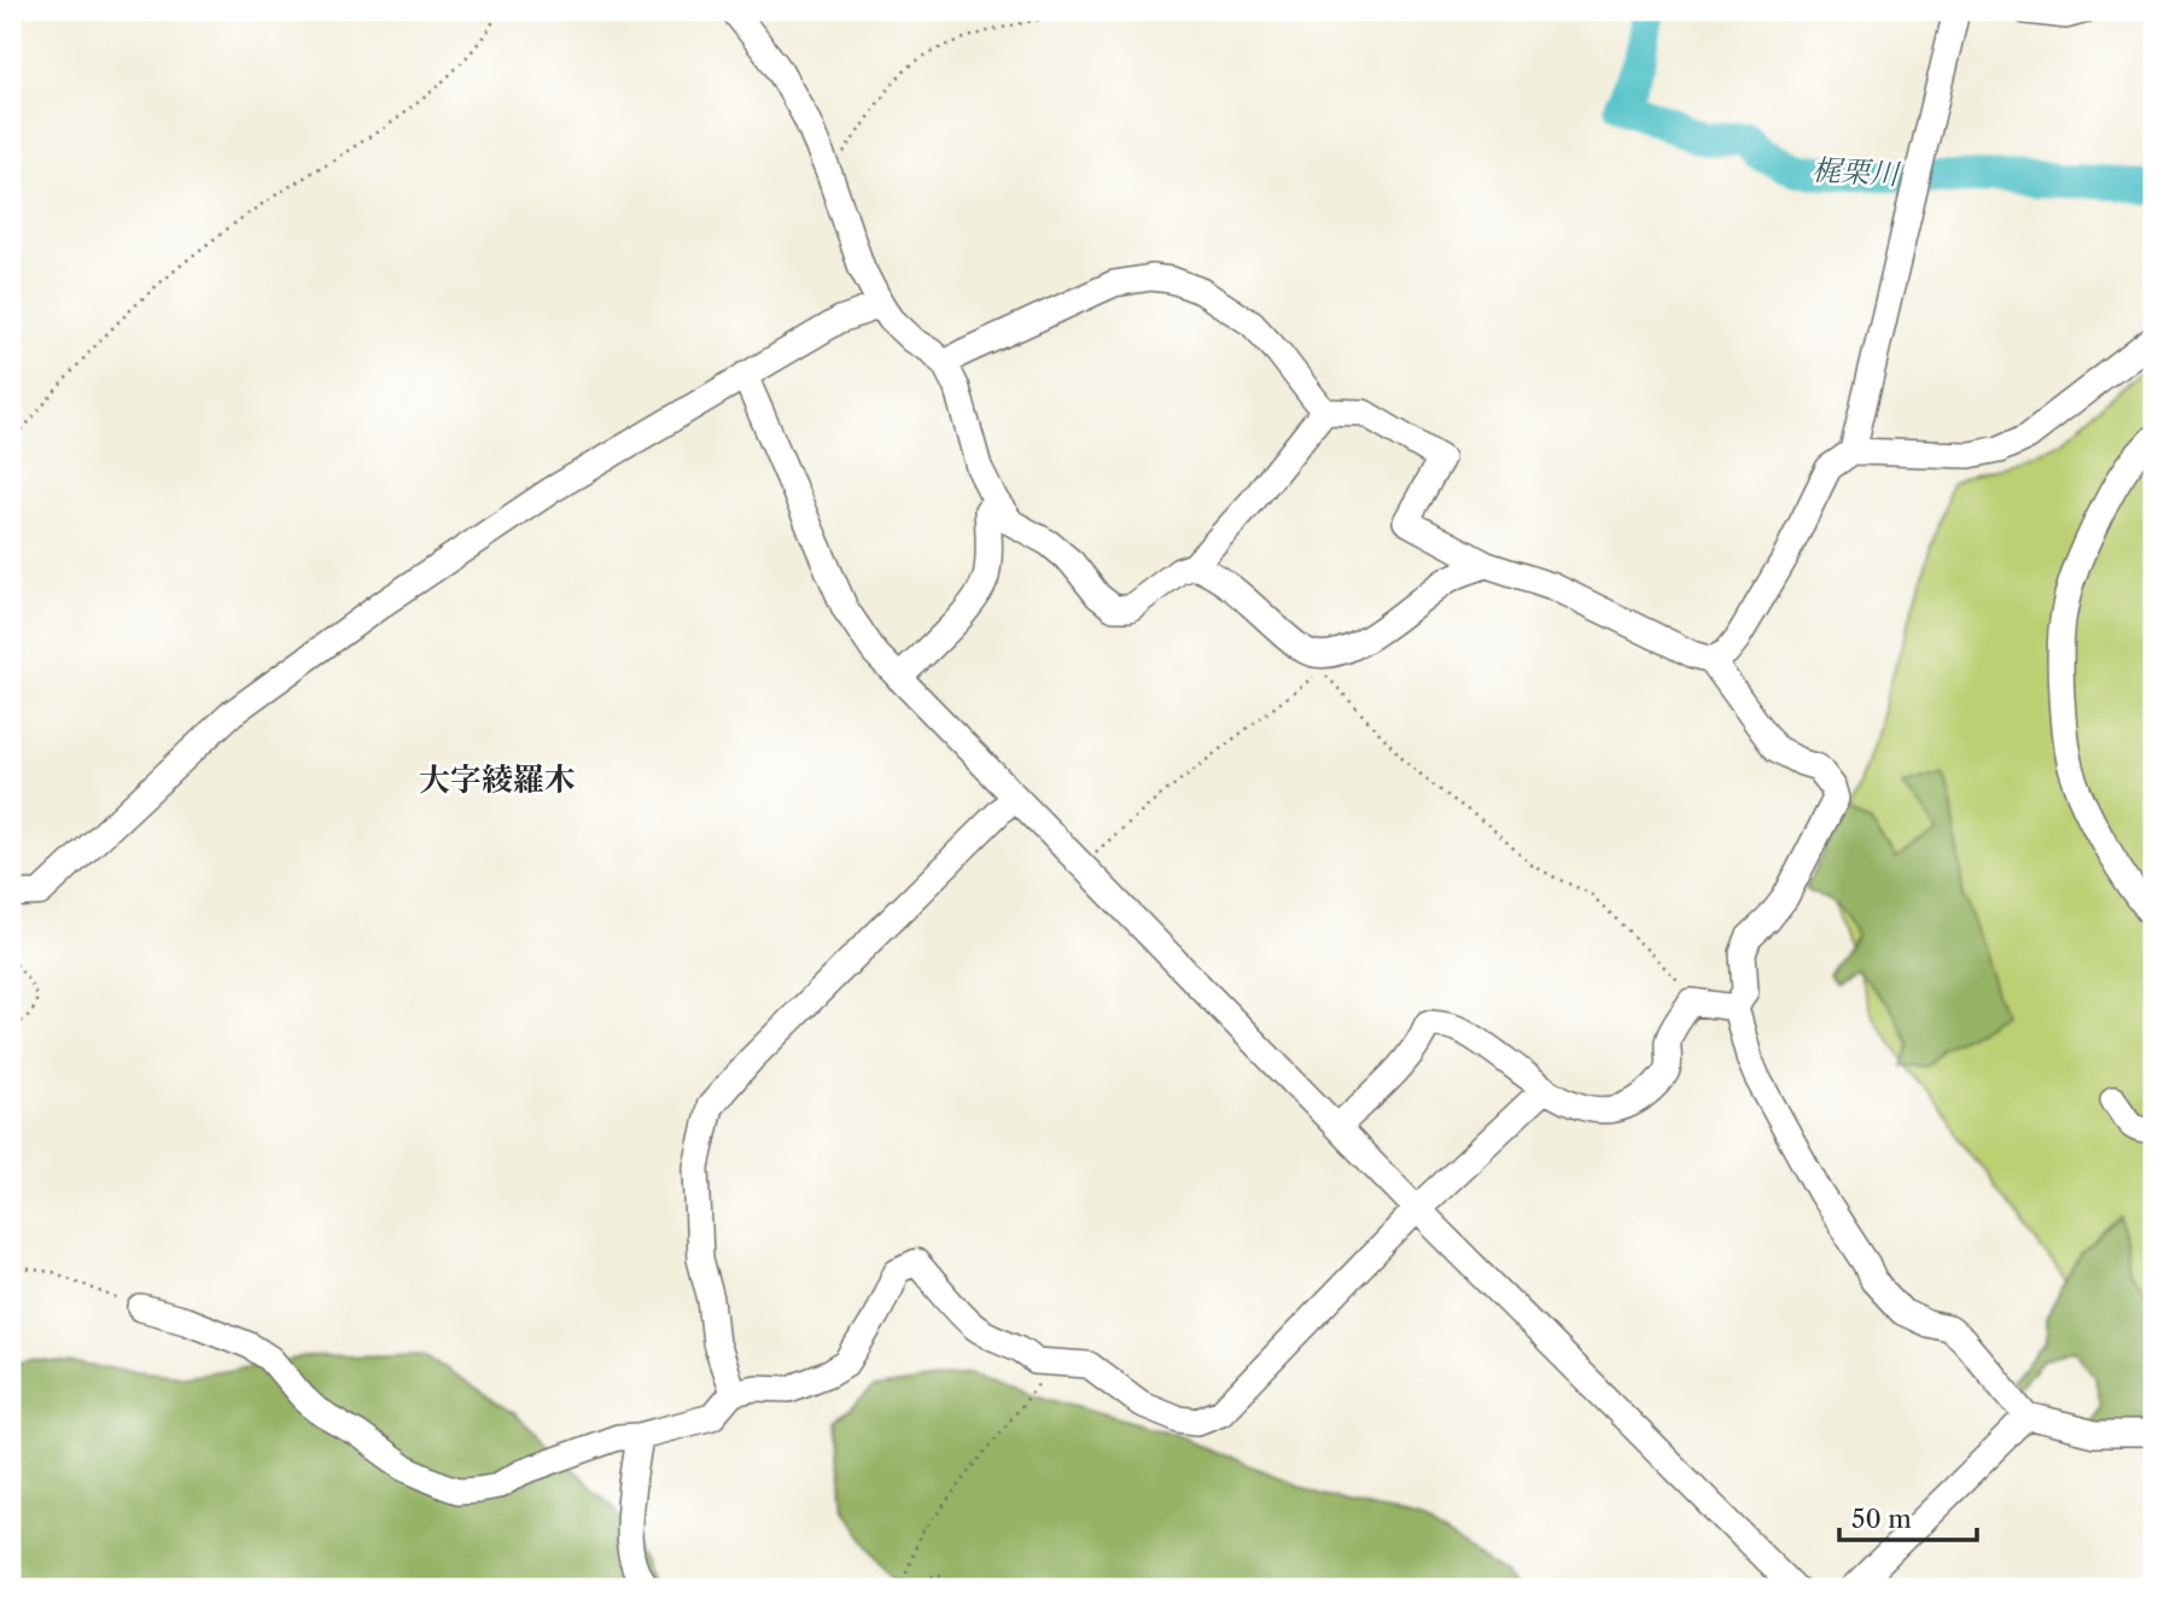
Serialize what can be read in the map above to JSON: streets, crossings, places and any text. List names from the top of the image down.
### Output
{
  "districts": ["大字綾羅木"],
  "water": ["梶栗川"],
  "scale_bar": "50 m"
}
